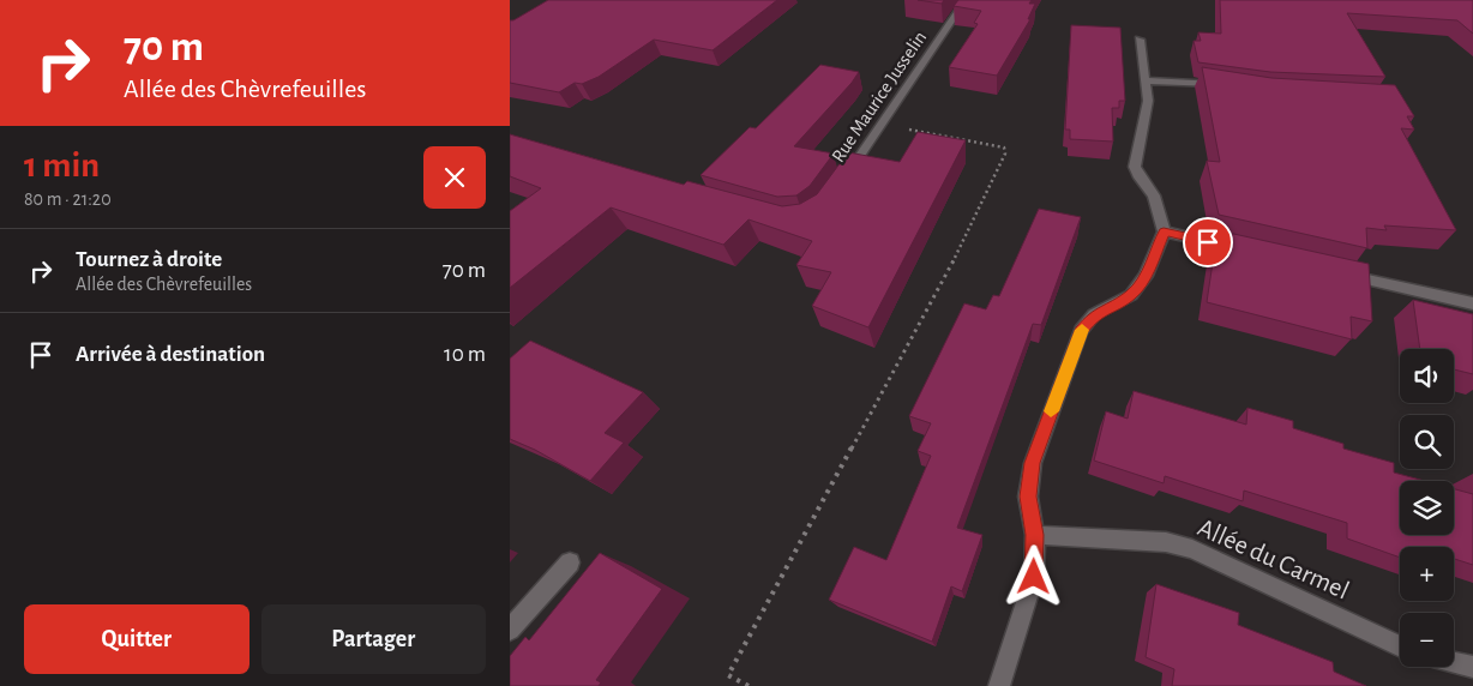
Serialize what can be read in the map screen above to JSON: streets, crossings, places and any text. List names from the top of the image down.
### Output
{
  "streets": {
    "street": ["Rue Maurice Jusselin", "Allée du Carmel"]
  },
  "page": {
    "turn": ["70 m", "Allée des Chèvrefeuilles"],
    "heading": ["1 min", "80 m · 21:20"],
    "list": [
      {
        "name": "Tournez à droite",
        "note": "Allée des Chèvrefeuilles",
        "value": "70 m"
      },
      {
        "name": "Arrivée à destination",
        "value": "10 m"
      }
    ],
    "map_buttons": ["+", "−"],
    "buttons": ["Quitter", "Partager"]
  }
}
